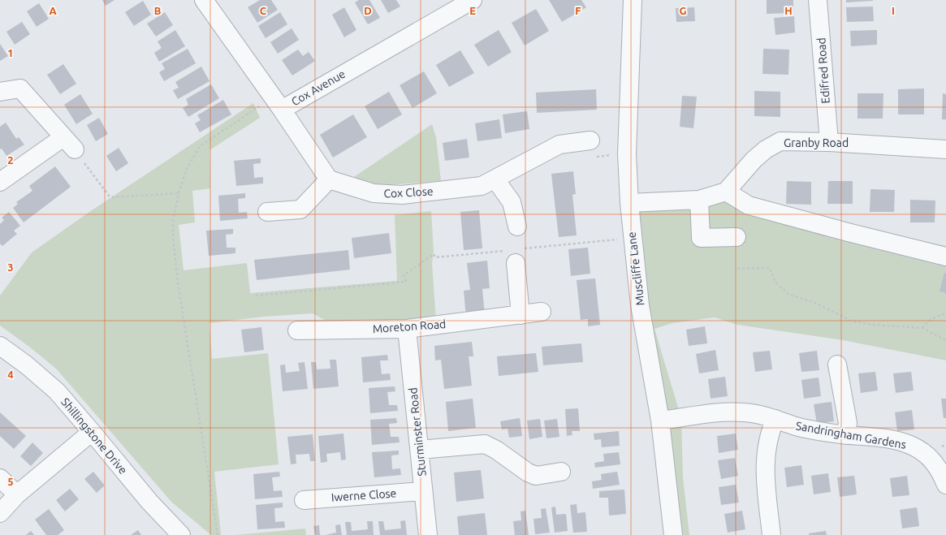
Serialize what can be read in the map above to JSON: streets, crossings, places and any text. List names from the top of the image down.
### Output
{
  "streets": {
    "street": [
      "Edifred Road",
      "Cox Avenue",
      "Granby Road",
      "Cox Close",
      "Muscliffe Lane",
      "Moreton Road",
      "Sturminster Road",
      "Sandringham Gardens",
      "Shillingstone Drive",
      "Iwerne Close"
    ]
  },
  "crossings": [
    ["Edifred Road", "Granby Road"],
    ["Muscliffe Lane", "Sandringham Gardens"],
    ["Moreton Road", "Sturminster Road"],
    ["Sturminster Road", "Iwerne Close"]
  ],
  "grid": {
    "columns": [
      "A",
      "B",
      "C",
      "D",
      "E",
      "F",
      "G",
      "H",
      "I"
    ],
    "rows": [
      "1",
      "2",
      "3",
      "4",
      "5"
    ]
  }
}
